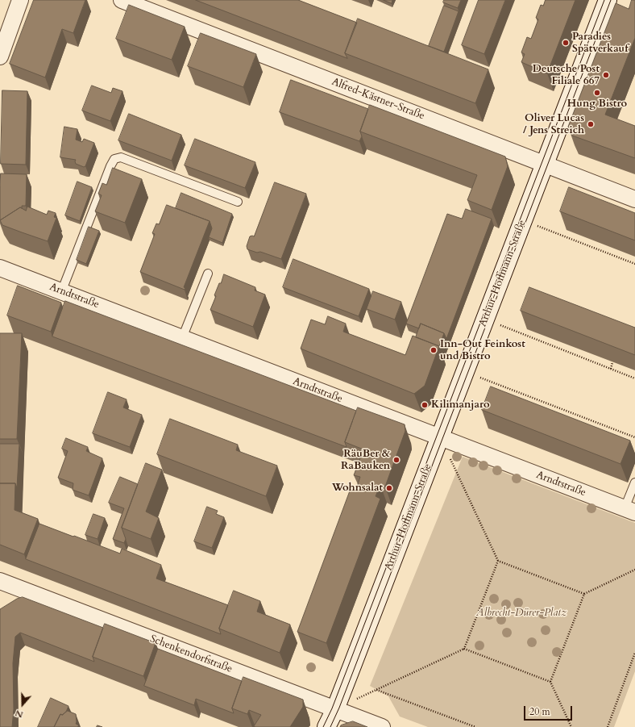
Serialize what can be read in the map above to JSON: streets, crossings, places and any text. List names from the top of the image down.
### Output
{
  "streets": {
    "street": [
      "Alfred-Kästner-Straße",
      "Arthur-Hoffmann-Straße",
      "Arndtstraße",
      "Schenkendorfstraße"
    ]
  },
  "crossings": [
    ["Alfred-Kästner-Straße", "Arthur-Hoffmann-Straße"],
    ["Arthur-Hoffmann-Straße", "Arndtstraße"],
    ["Arthur-Hoffmann-Straße", "Schenkendorfstraße"]
  ],
  "parks": ["Albrecht-Dürer-Platz"],
  "places": [
    "Paradies Spätverkauf",
    "Deutsche Post Filiale 667",
    "Hung Bistro",
    "Oliver Lucas / Jens Streich",
    "Inn-Out Feinkost und Bistro",
    "Kilimanjaro",
    "RäuBer & RaBauken",
    "Wohnsalat"
  ],
  "scale_bar": "20 m",
  "north": "bottom"
}
